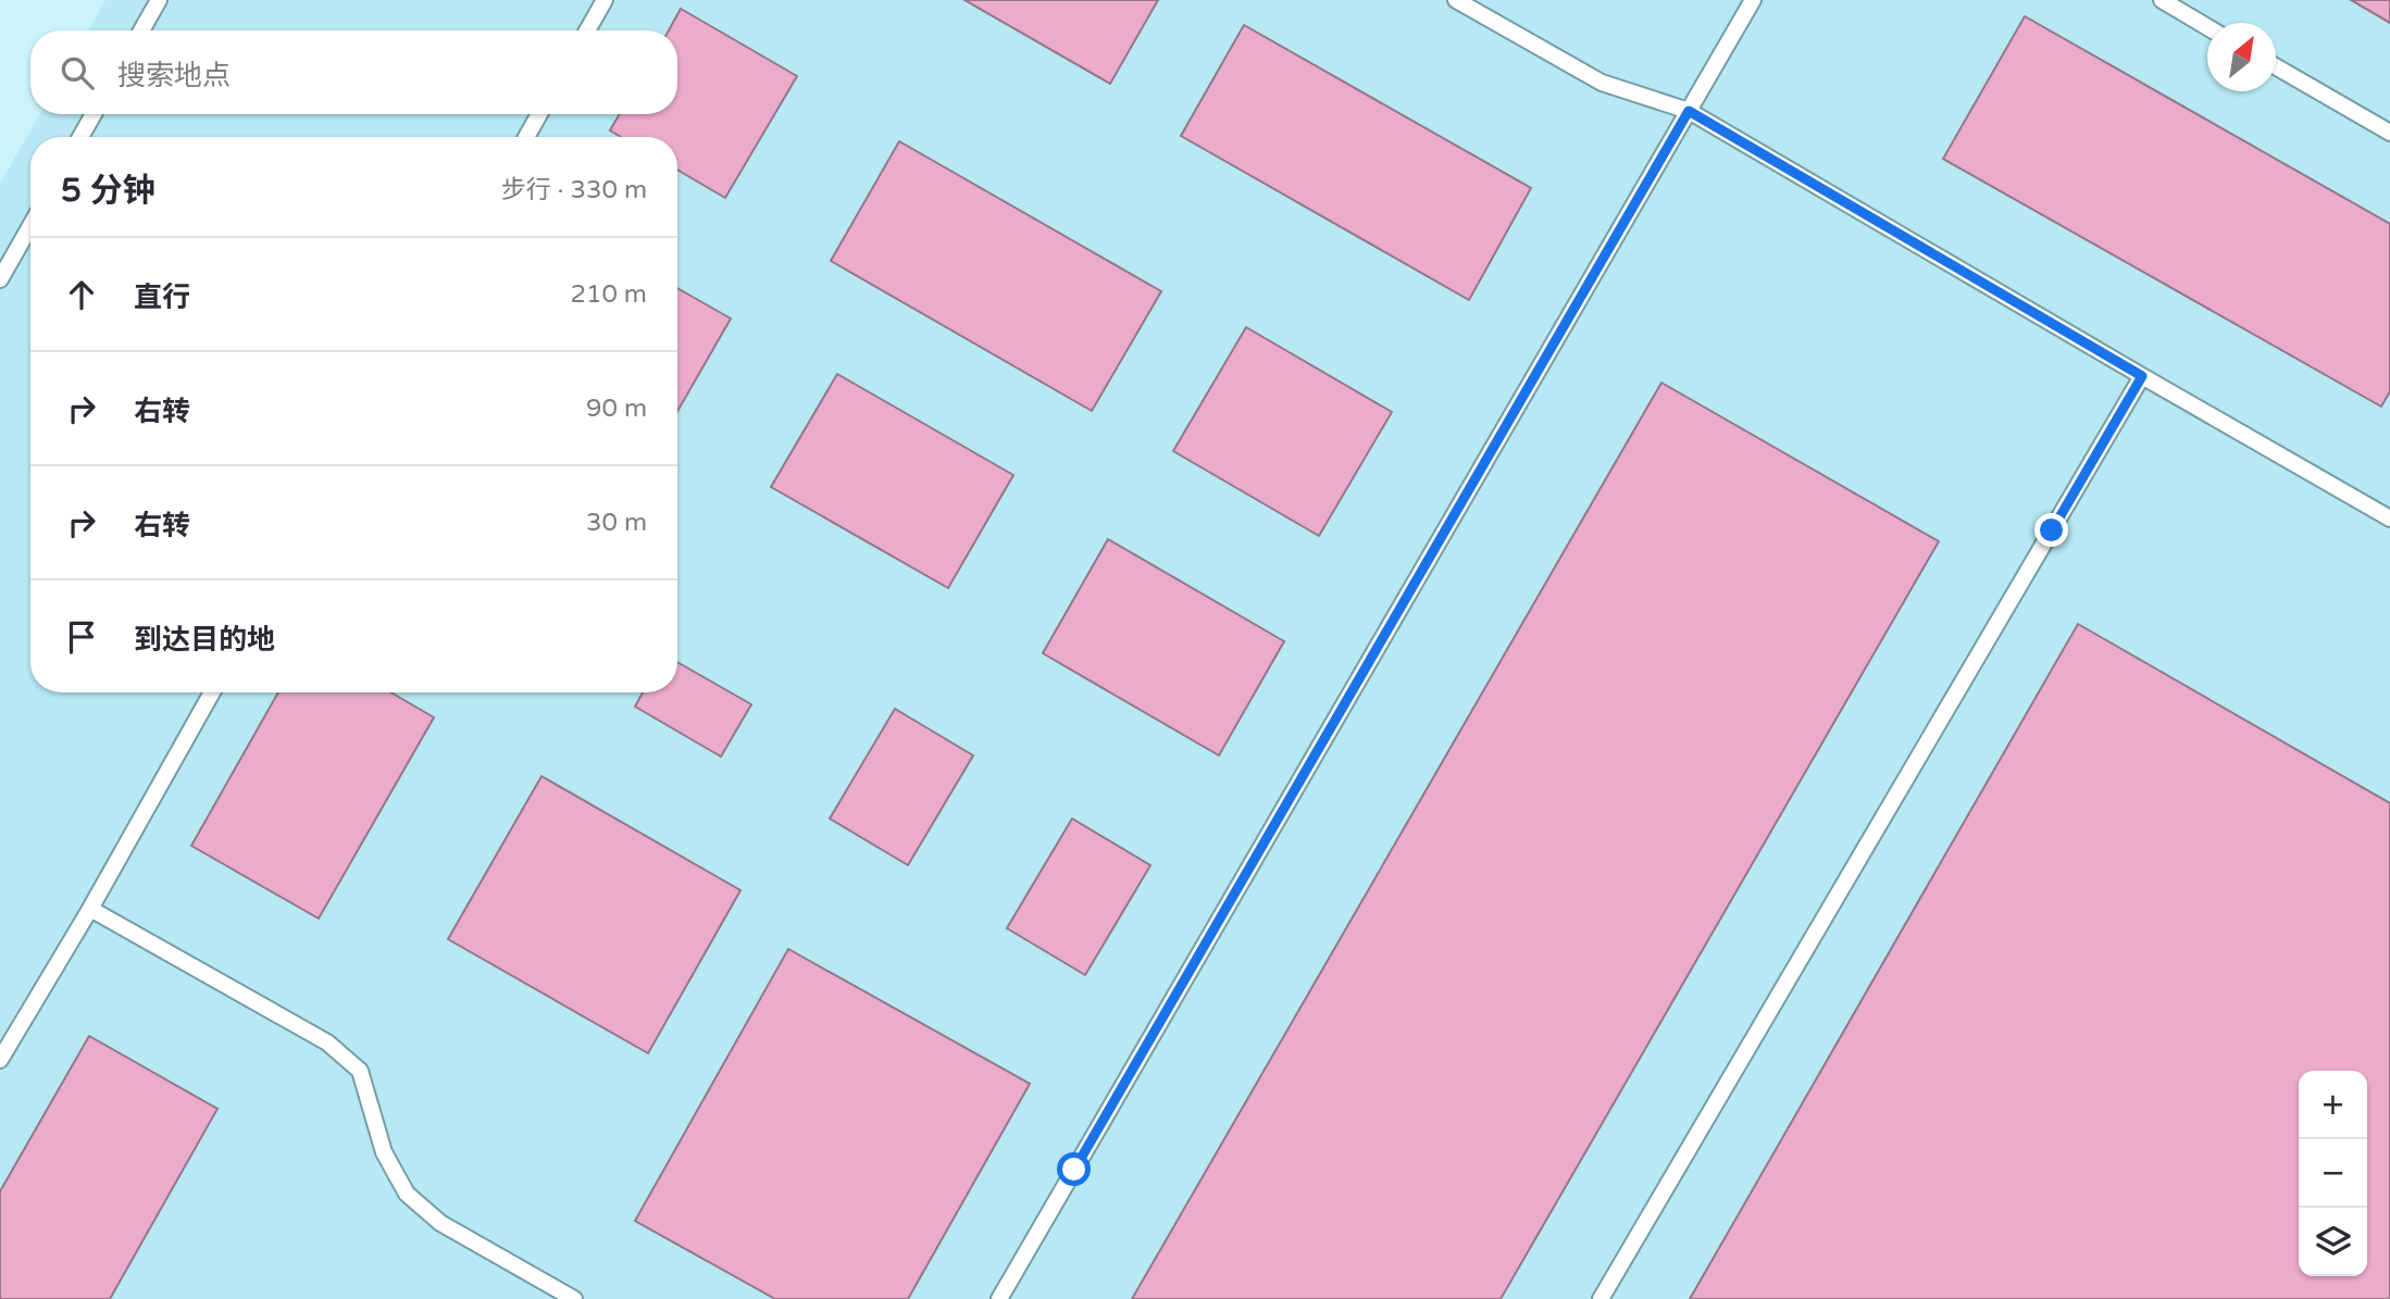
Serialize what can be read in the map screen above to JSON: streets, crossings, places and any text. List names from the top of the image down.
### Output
{
  "north": "top right",
  "page": {
    "search": "搜索地点",
    "heading": ["5 分钟", "步行 · 330 m"],
    "list": [
      ["直行", "210 m"],
      ["右转", "90 m"],
      ["右转", "30 m"],
      "到达目的地"
    ],
    "map_buttons": ["+", "−"]
  }
}
